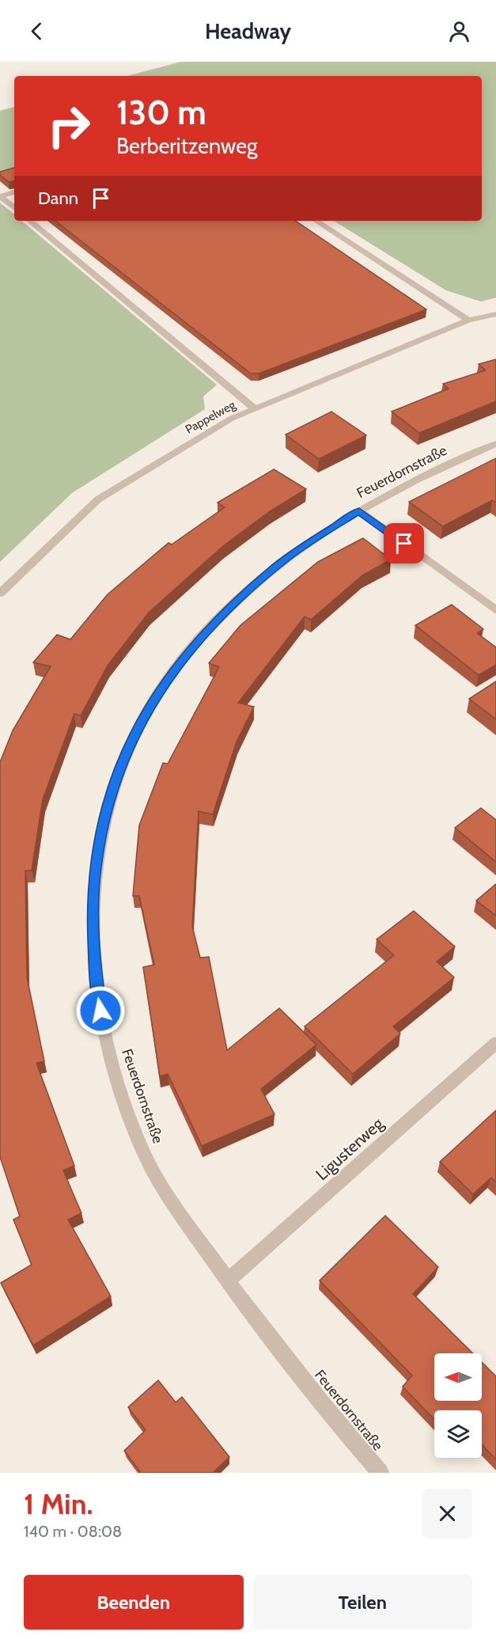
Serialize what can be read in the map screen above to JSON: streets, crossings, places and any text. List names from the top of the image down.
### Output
{
  "streets": {
    "street": ["Pappelweg", "Feuerdornstraße", "Ligusterweg"]
  },
  "crossings": [
    ["Feuerdornstraße", "Ligusterweg"]
  ],
  "north": "left",
  "page": {
    "header": "Headway",
    "turn": ["130 m", "Berberitzenweg"],
    "then": "Dann",
    "heading": ["1 Min.", "140 m · 08:08"],
    "buttons": ["Beenden", "Teilen"]
  }
}
